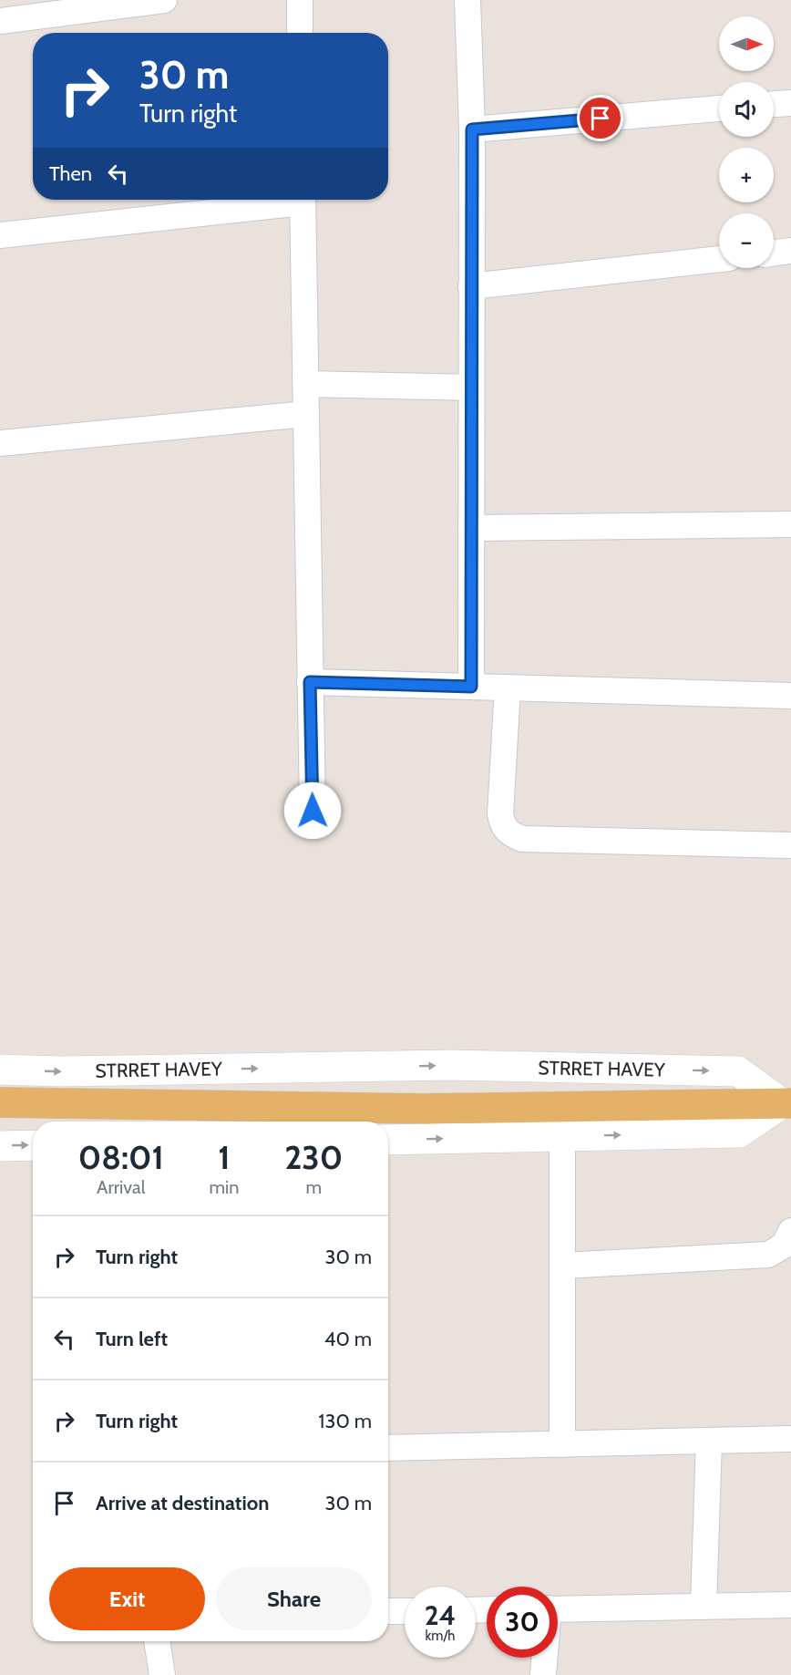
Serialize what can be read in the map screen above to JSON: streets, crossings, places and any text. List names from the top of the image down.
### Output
{
  "streets": {
    "street": ["STRRET HAVEY"]
  },
  "north": "right",
  "page": {
    "map_buttons": ["+", "−"],
    "turn": ["30 m", "Turn right"],
    "then": "Then",
    "eta": [
      "08:01",
      "Arrival",
      "1",
      "min",
      "230",
      "m"
    ],
    "list": [
      {
        "name": "Turn right",
        "value": "30 m"
      },
      {
        "name": "Turn left",
        "value": "40 m"
      },
      {
        "name": "Turn right",
        "value": "130 m"
      },
      {
        "name": "Arrive at destination",
        "value": "30 m"
      }
    ],
    "buttons": ["Exit", "Share"],
    "speed": "24 km/h",
    "limit": "30"
  }
}
